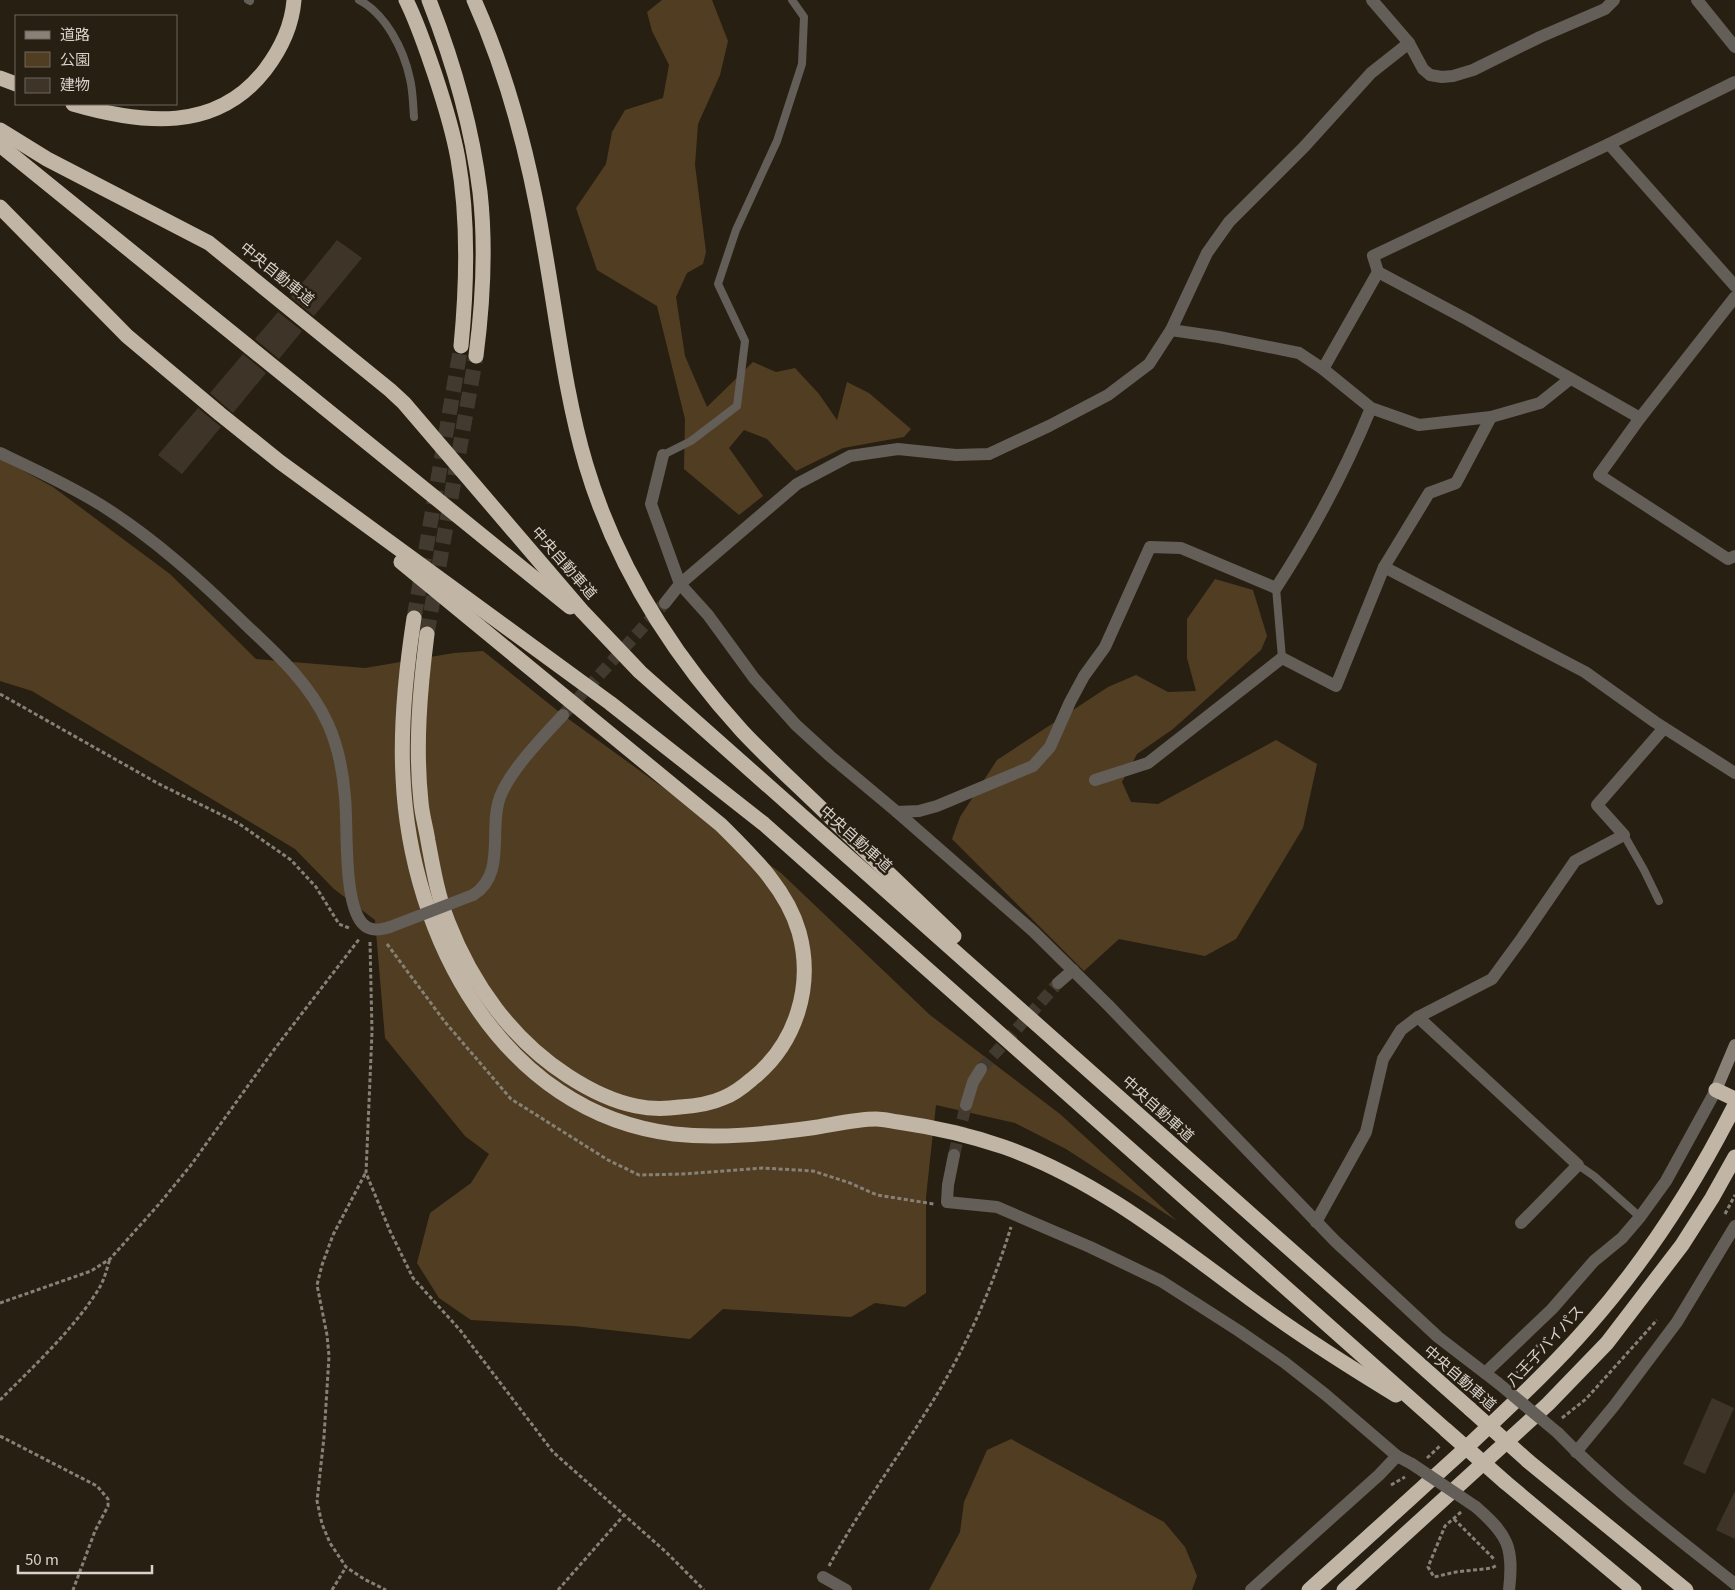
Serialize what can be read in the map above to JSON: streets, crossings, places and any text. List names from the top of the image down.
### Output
{
  "streets": {
    "highway": ["中央自動車道", "八王子バイパス"]
  },
  "legend": ["道路", "公園", "建物"],
  "scale_bar": "50 m"
}
